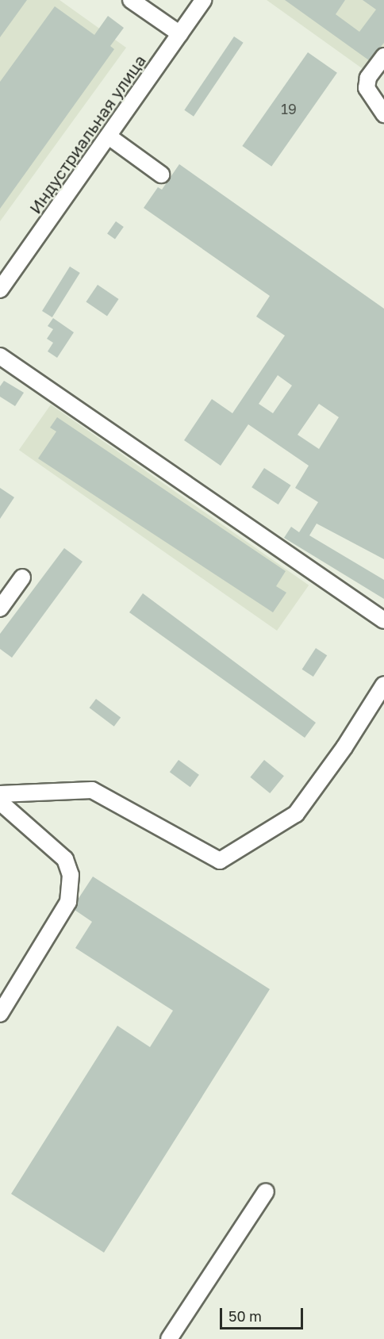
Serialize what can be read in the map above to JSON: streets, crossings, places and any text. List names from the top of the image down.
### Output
{
  "streets": {
    "street": ["Индустриальная улица"]
  },
  "house_numbers": ["19"],
  "scale_bar": "50 m"
}
